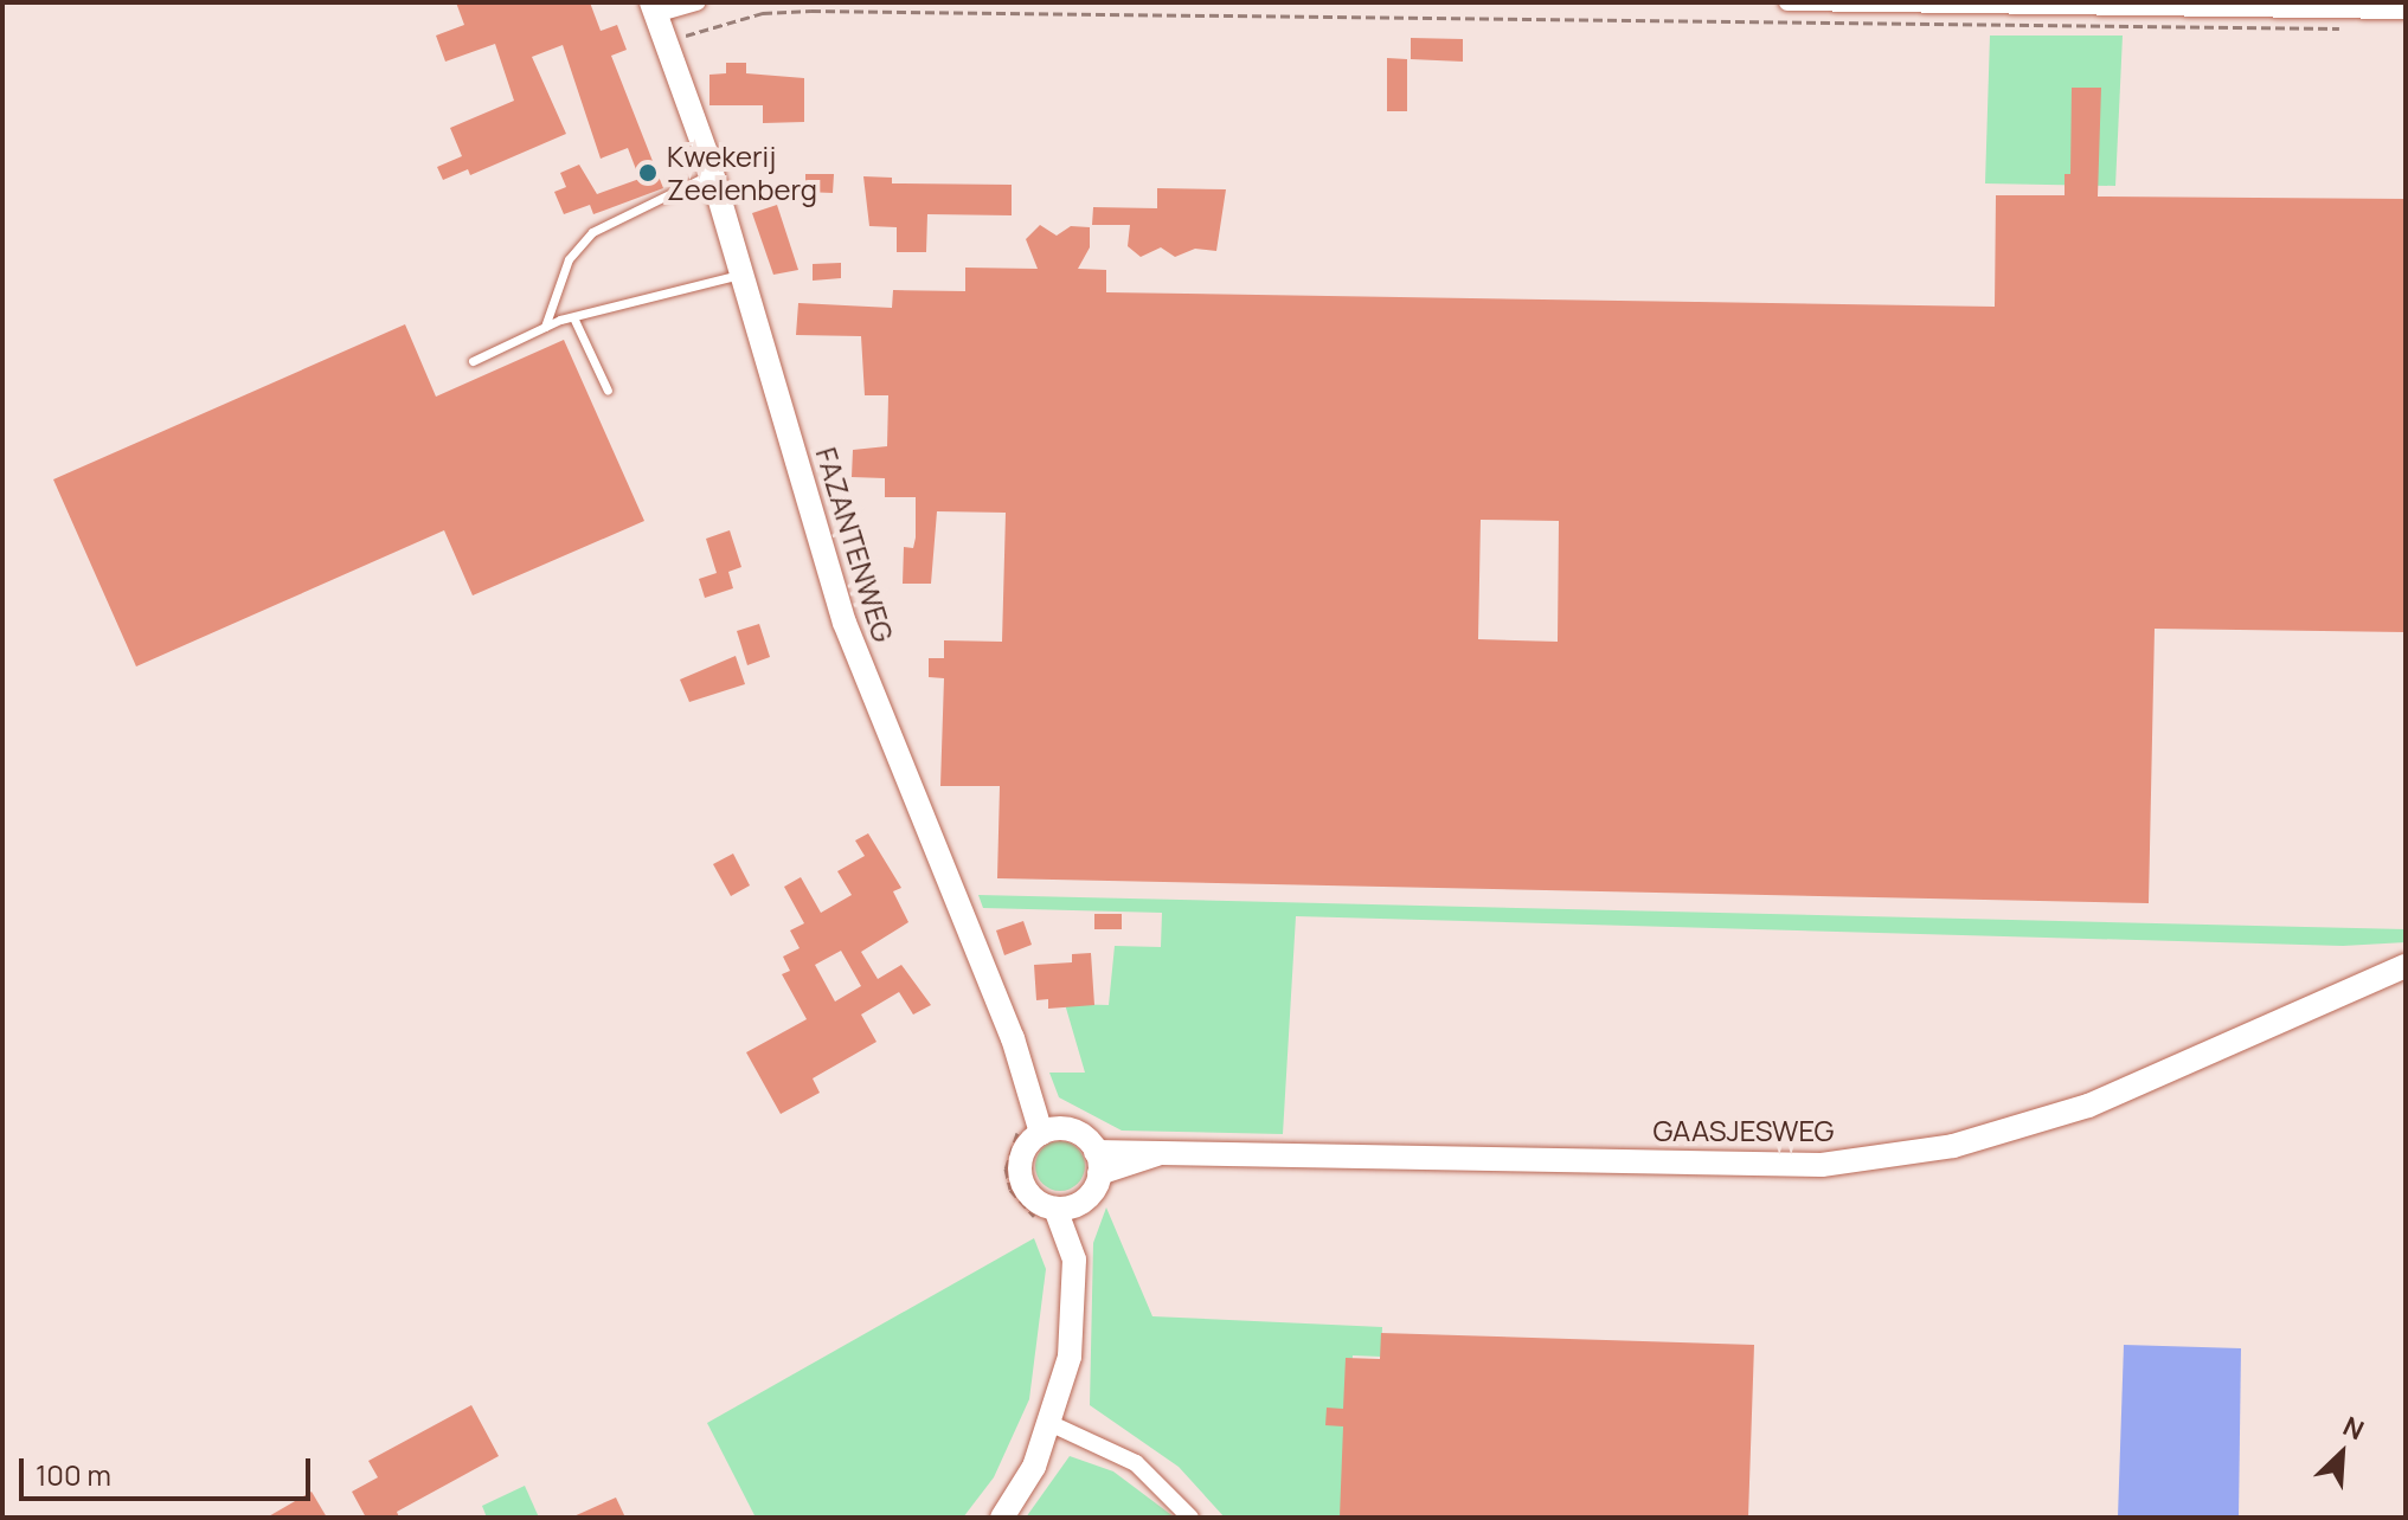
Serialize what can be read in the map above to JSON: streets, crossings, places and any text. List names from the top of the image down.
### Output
{
  "streets": {
    "main road": ["FAZANTENWEG", "GAASJESWEG"]
  },
  "crossings": [
    ["FAZANTENWEG", "GAASJESWEG"]
  ],
  "places": ["Kwekerij Zeelenberg"],
  "scale_bar": "100 m",
  "north": "top right"
}
